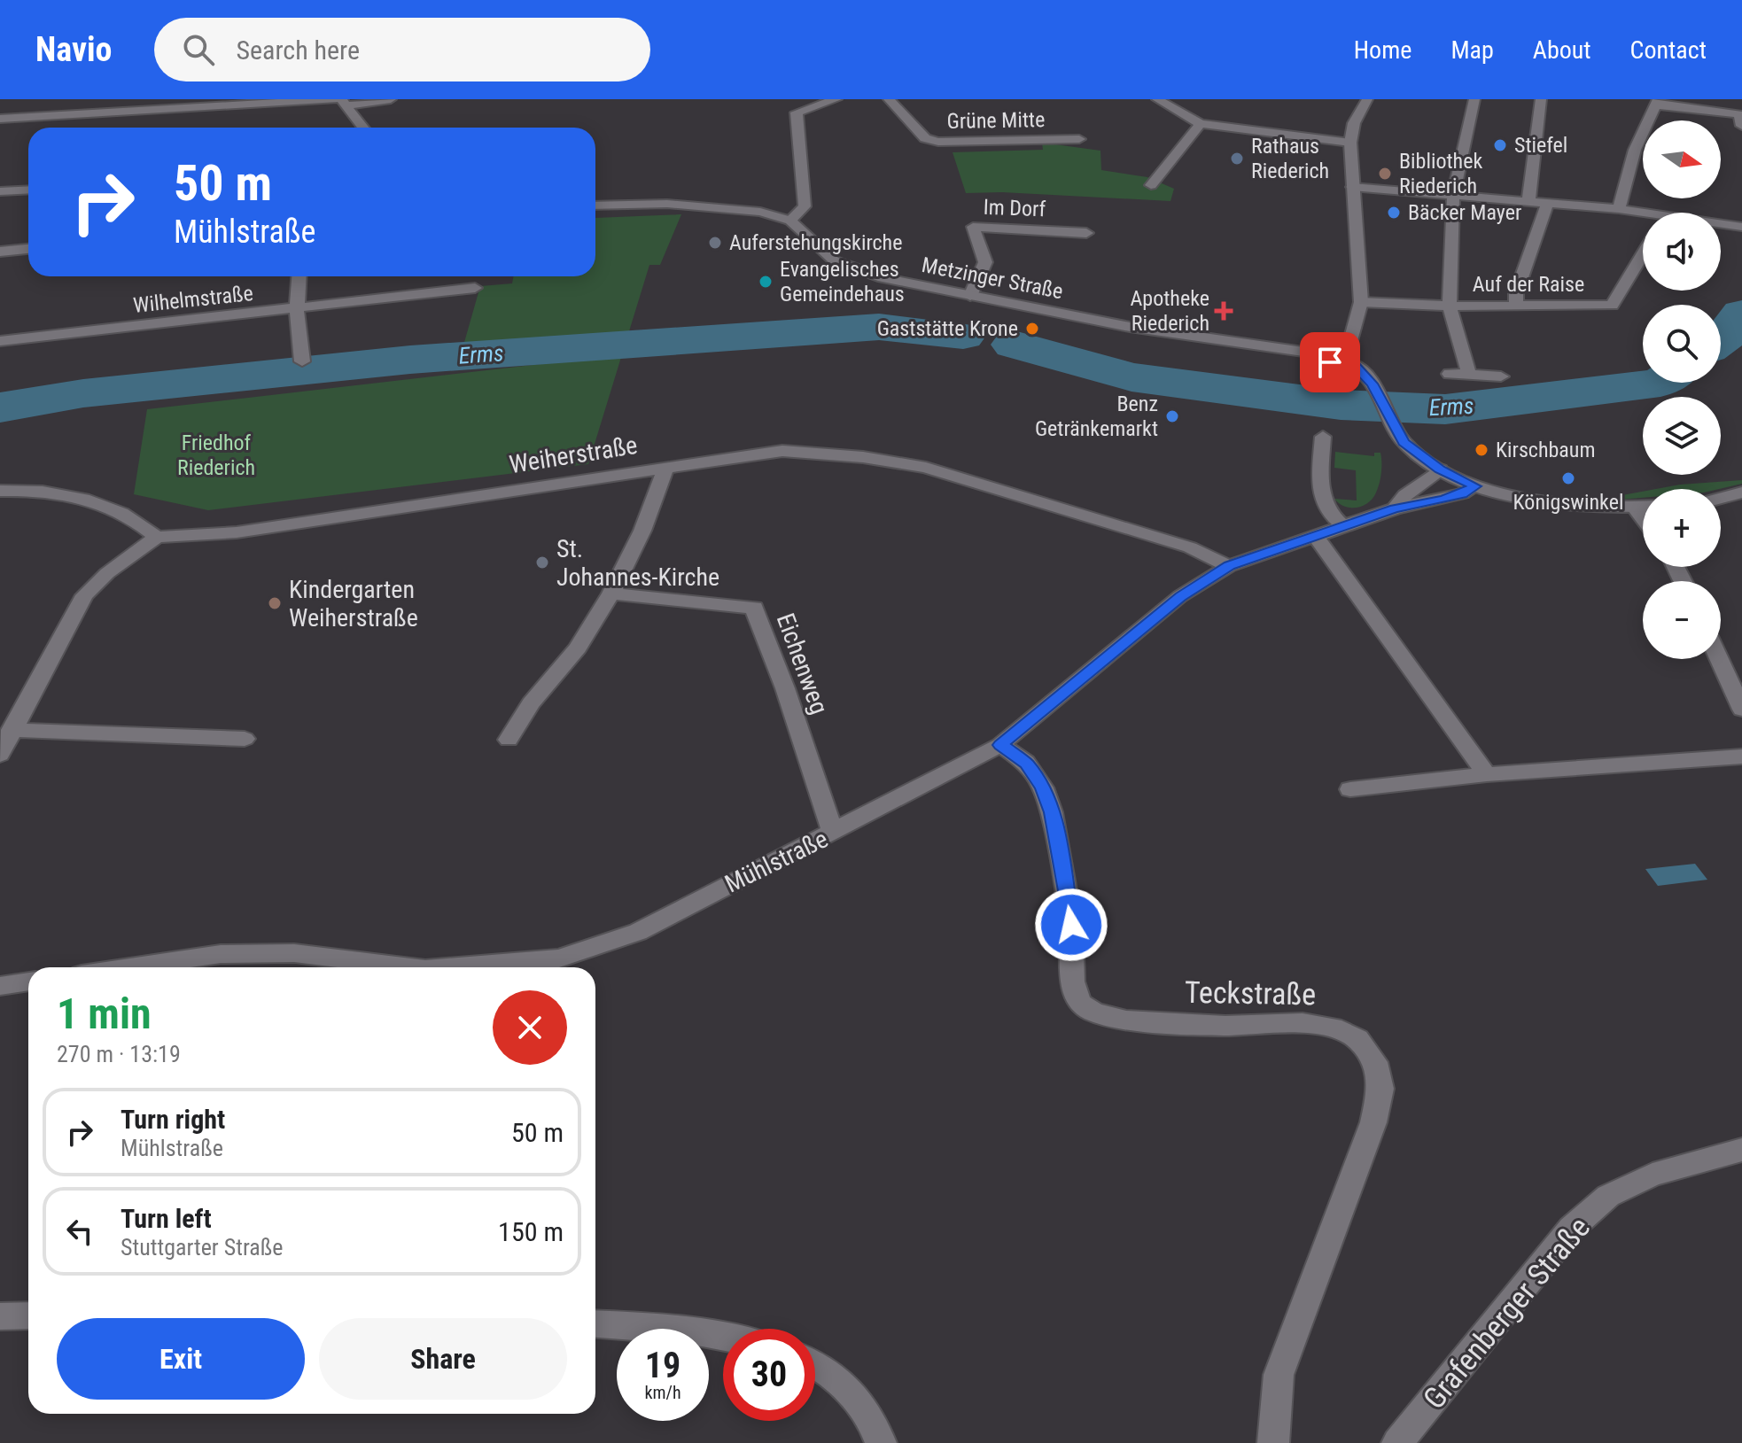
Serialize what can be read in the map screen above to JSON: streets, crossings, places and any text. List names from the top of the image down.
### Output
{
  "streets": {
    "street": [
      "Grüne Mitte",
      "Im Dorf",
      "Metzinger Straße",
      "Auf der Raise",
      "Wilhelmstraße",
      "Weiherstraße",
      "Eichenweg",
      "Mühlstraße",
      "Teckstraße",
      "Grafenberger Straße"
    ]
  },
  "crossings": [
    ["Im Dorf", "Metzinger Straße"],
    ["Weiherstraße", "Mühlstraße"],
    ["Eichenweg", "Mühlstraße"],
    ["Mühlstraße", "Teckstraße"]
  ],
  "water": ["Erms"],
  "parks": ["Friedhof Riederich"],
  "places": {
    "other": [
      "Stiefel",
      "Rathaus Riederich",
      "Bibliothek Riederich",
      "Bäcker Mayer",
      "Auferstehungskirche",
      "Evangelisches Gemeindehaus",
      "Gaststätte Krone",
      "Benz Getränkemarkt",
      "Kirschbaum",
      "Königswinkel",
      "St. Johannes-Kirche",
      "Kindergarten Weiherstraße"
    ],
    "health": ["Apotheke Riederich"]
  },
  "north": "right",
  "page": {
    "header": "Navio",
    "search": "Search here",
    "nav": [
      "Home",
      "Map",
      "About",
      "Contact"
    ],
    "map_buttons": ["+", "−"],
    "turn": ["50 m", "Mühlstraße"],
    "heading": ["1 min", "270 m · 13:19"],
    "list": [
      {
        "name": "Turn right",
        "note": "Mühlstraße",
        "value": "50 m"
      },
      {
        "name": "Turn left",
        "note": "Stuttgarter Straße",
        "value": "150 m"
      }
    ],
    "buttons": ["Exit", "Share"],
    "speed": "19 km/h",
    "limit": "30"
  }
}
